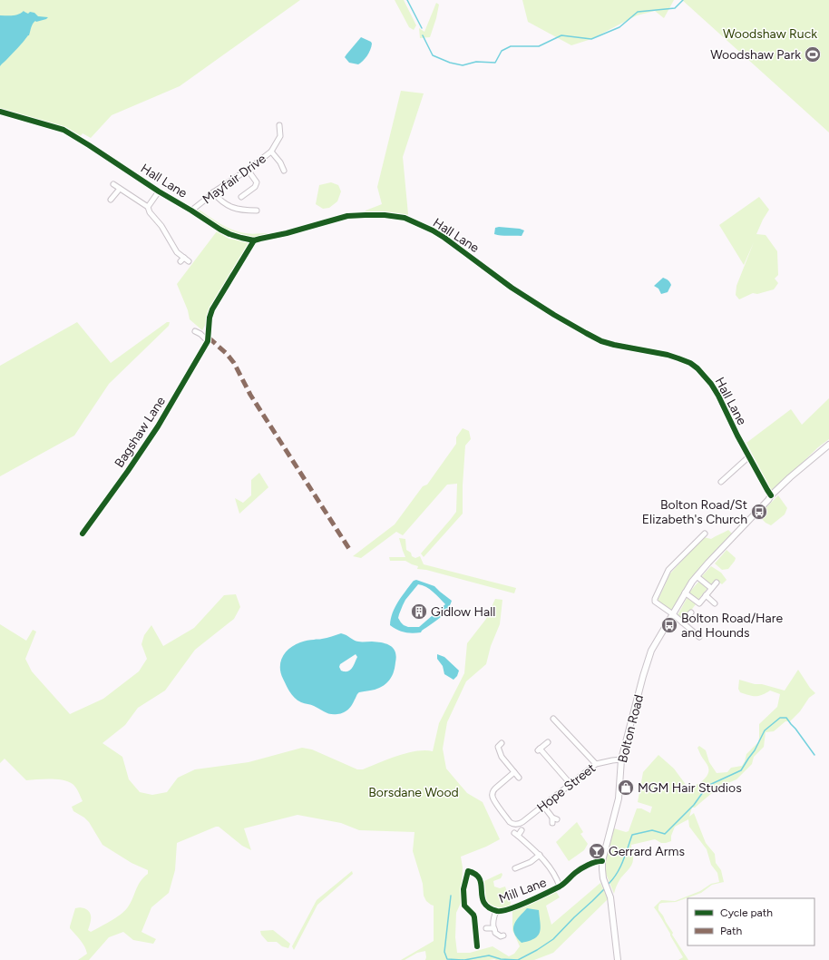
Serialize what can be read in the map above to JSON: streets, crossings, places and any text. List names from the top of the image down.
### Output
{
  "streets": {
    "main road": ["Bolton Road"],
    "street": [
      "Mayfair Drive",
      "Hall Lane",
      "Bagshaw Lane",
      "Hope Street",
      "Mill Lane"
    ]
  },
  "crossings": [
    ["Mayfair Drive", "Hall Lane"],
    ["Hall Lane", "Bolton Road"],
    ["Bolton Road", "Hope Street"],
    ["Bolton Road", "Mill Lane"]
  ],
  "parks": ["Woodshaw Ruck", "Borsdane Wood"],
  "places": {
    "sports": ["Woodshaw Park"],
    "bus stop": ["Bolton Road/St Elizabeth's Church", "Bolton Road/Hare and Hounds"],
    "building": ["Gidlow Hall"],
    "shop": ["MGM Hair Studios"],
    "bar": ["Gerrard Arms"]
  },
  "legend": ["Cycle path", "Path"]
}
